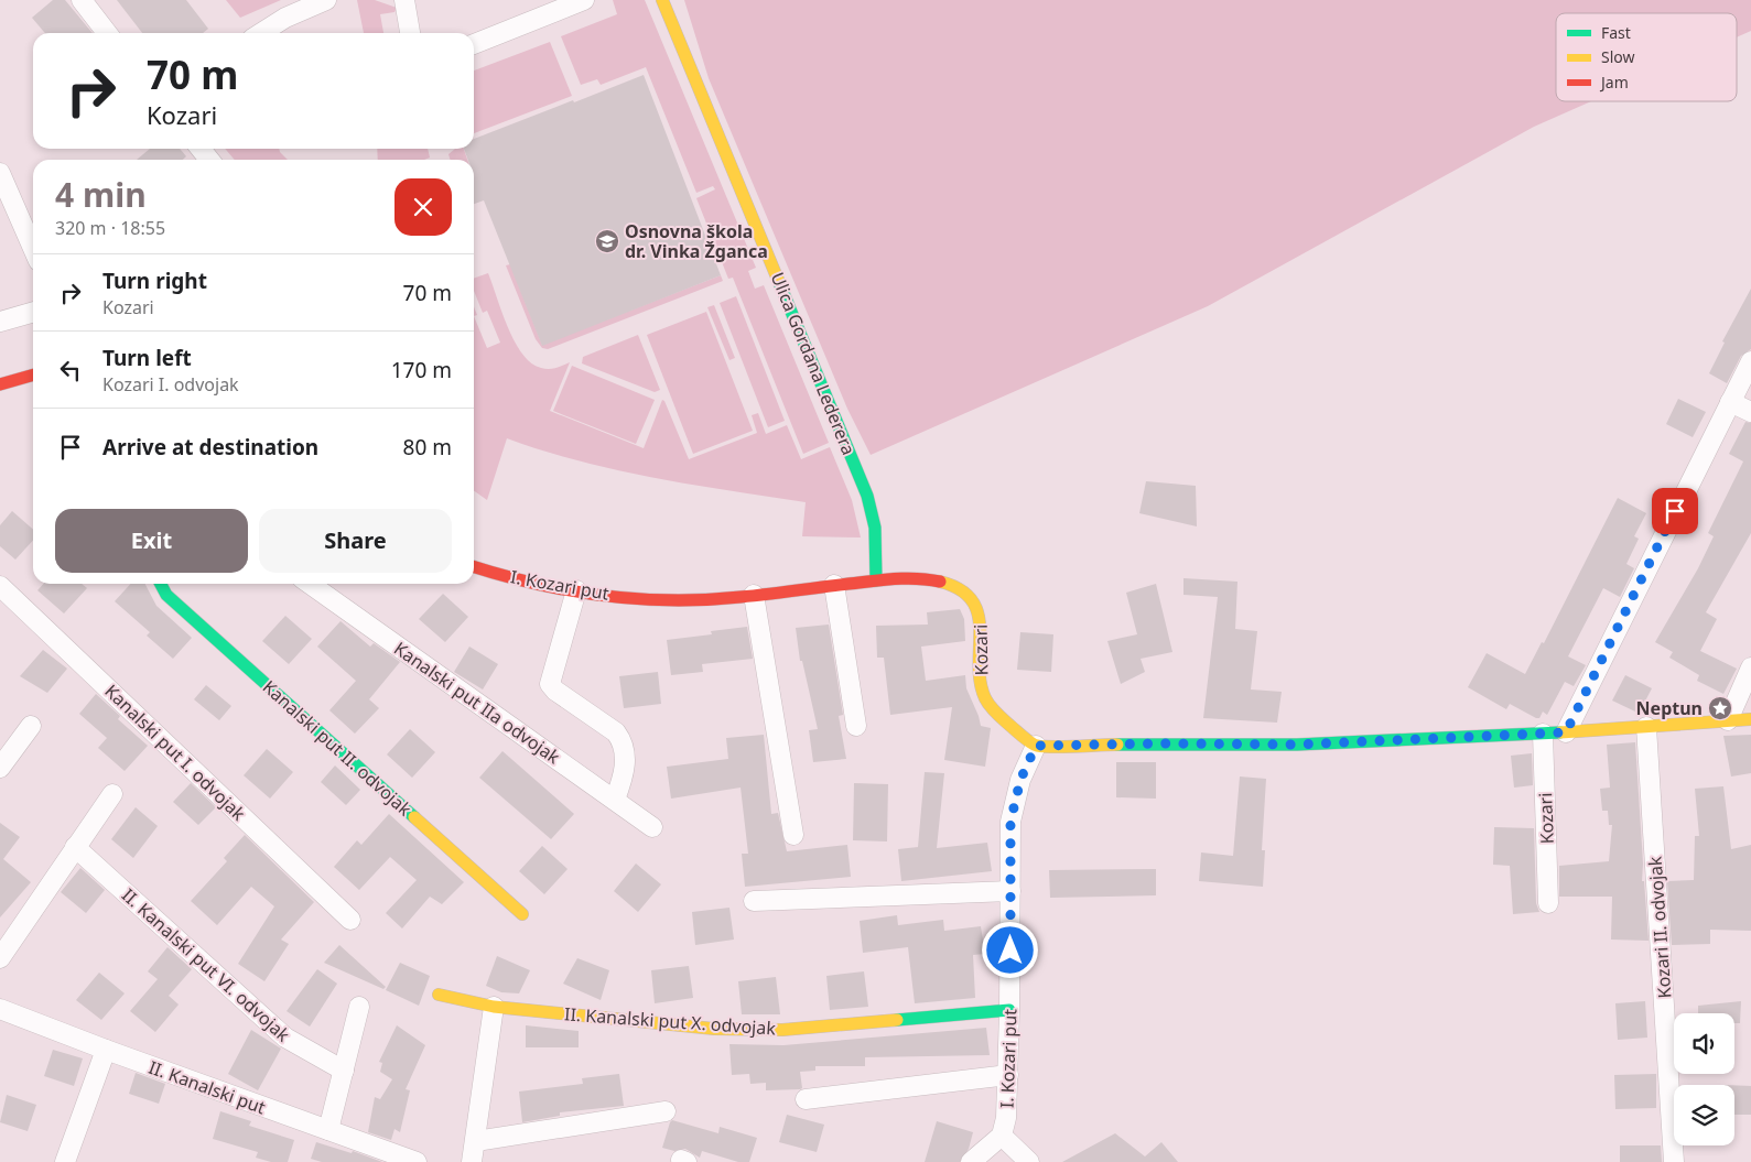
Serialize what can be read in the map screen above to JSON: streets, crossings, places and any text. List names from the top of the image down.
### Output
{
  "streets": {
    "street": [
      "Ulica Gordana Lederera",
      "I. Kozari put",
      "Kozari",
      "Kanalski put IIa odvojak",
      "Kanalski put II. odvojak",
      "Kanalski put I. odvojak",
      "Kozari II. odvojak",
      "II. Kanalski put VI. odvojak",
      "II. Kanalski put X. odvojak",
      "II. Kanalski put"
    ]
  },
  "crossings": [
    ["Ulica Gordana Lederera", "Kozari"],
    ["I. Kozari put", "Kozari"],
    ["I. Kozari put", "II. Kanalski put X. odvojak"]
  ],
  "places": {
    "school or university": ["Osnovna škola dr. Vinka Žganca"],
    "place": ["Neptun"]
  },
  "legend": ["Fast", "Slow", "Jam"],
  "page": {
    "turn": ["70 m", "Kozari"],
    "heading": ["4 min", "320 m · 18:55"],
    "list": [
      {
        "name": "Turn right",
        "note": "Kozari",
        "value": "70 m"
      },
      {
        "name": "Turn left",
        "note": "Kozari I. odvojak",
        "value": "170 m"
      },
      {
        "name": "Arrive at destination",
        "value": "80 m"
      }
    ],
    "buttons": ["Exit", "Share"]
  }
}
